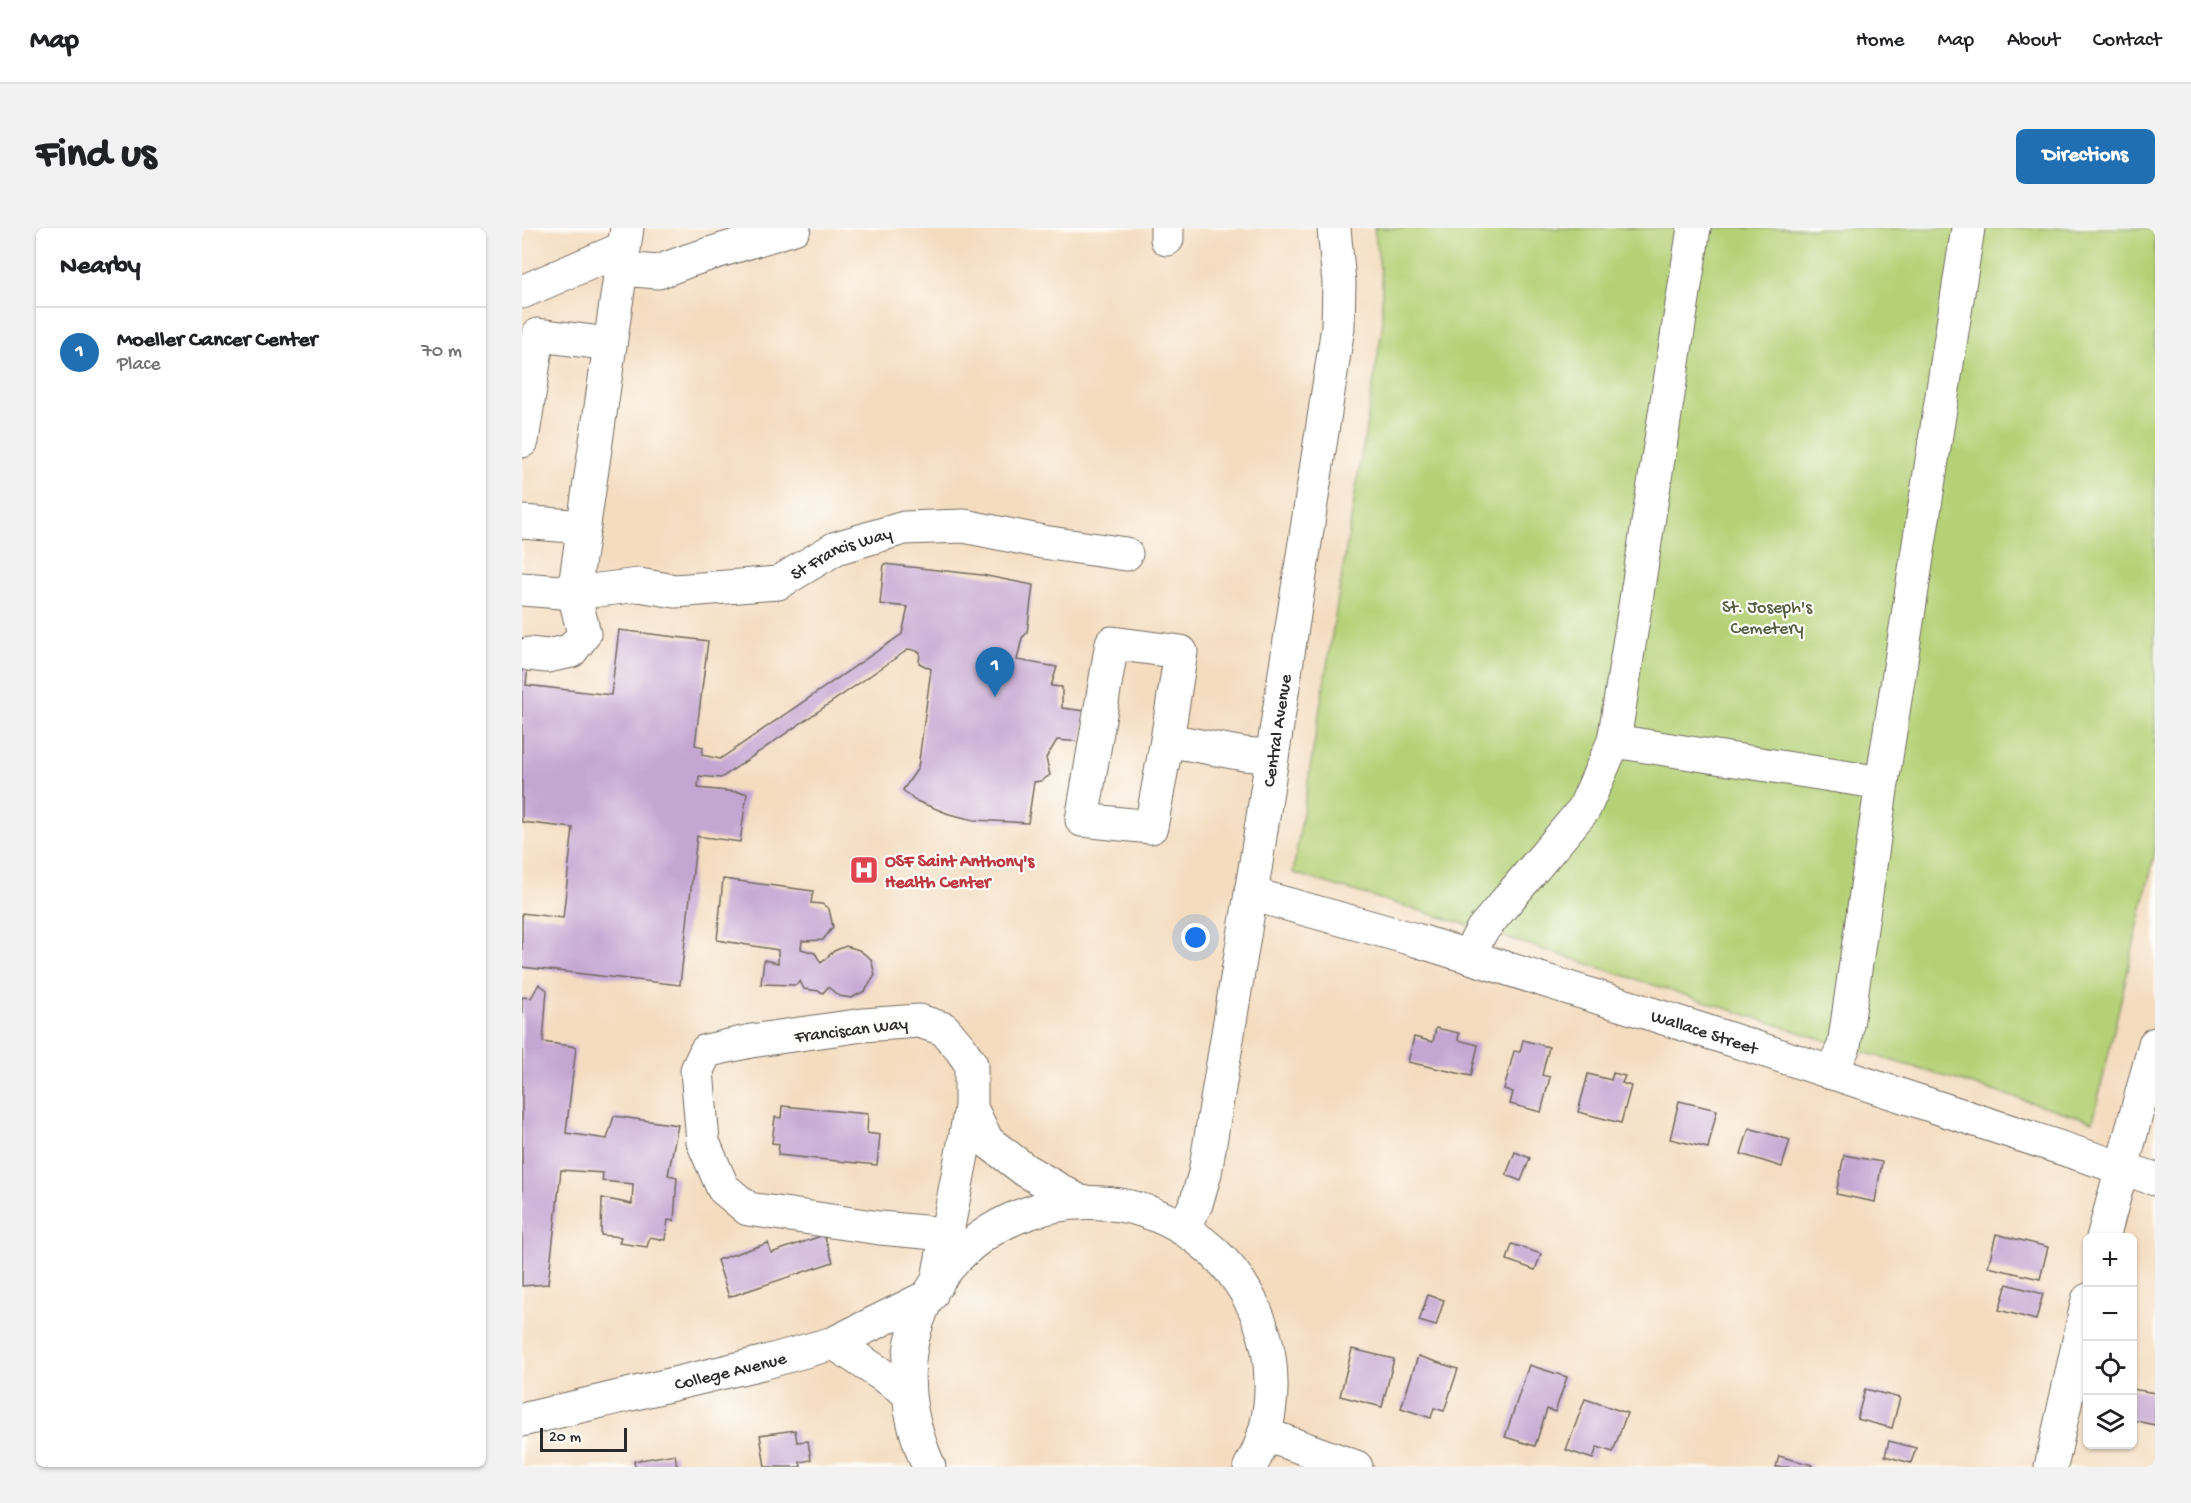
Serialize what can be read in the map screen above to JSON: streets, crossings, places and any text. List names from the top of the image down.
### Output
{
  "streets": {
    "street": [
      "St Francis Way",
      "Central Avenue",
      "Franciscan Way",
      "Wallace Street",
      "College Avenue"
    ]
  },
  "crossings": [
    ["Central Avenue", "Wallace Street"],
    ["Franciscan Way", "College Avenue"]
  ],
  "parks": ["St. Joseph's Cemetery"],
  "places": {
    "hospital": ["OSF Saint Anthony's Health Center"]
  },
  "scale_bar": "20 m",
  "page": {
    "header": "Map",
    "nav": [
      "Home",
      "Map",
      "About",
      "Contact"
    ],
    "buttons": "Directions",
    "title": "Find us",
    "heading": "Nearby",
    "list": [
      {
        "mark": "1",
        "name": "Moeller Cancer Center",
        "note": "Place",
        "value": "70 m"
      }
    ],
    "pins": "1",
    "map_buttons": ["+", "−"],
    "scale": "20 m"
  }
}
